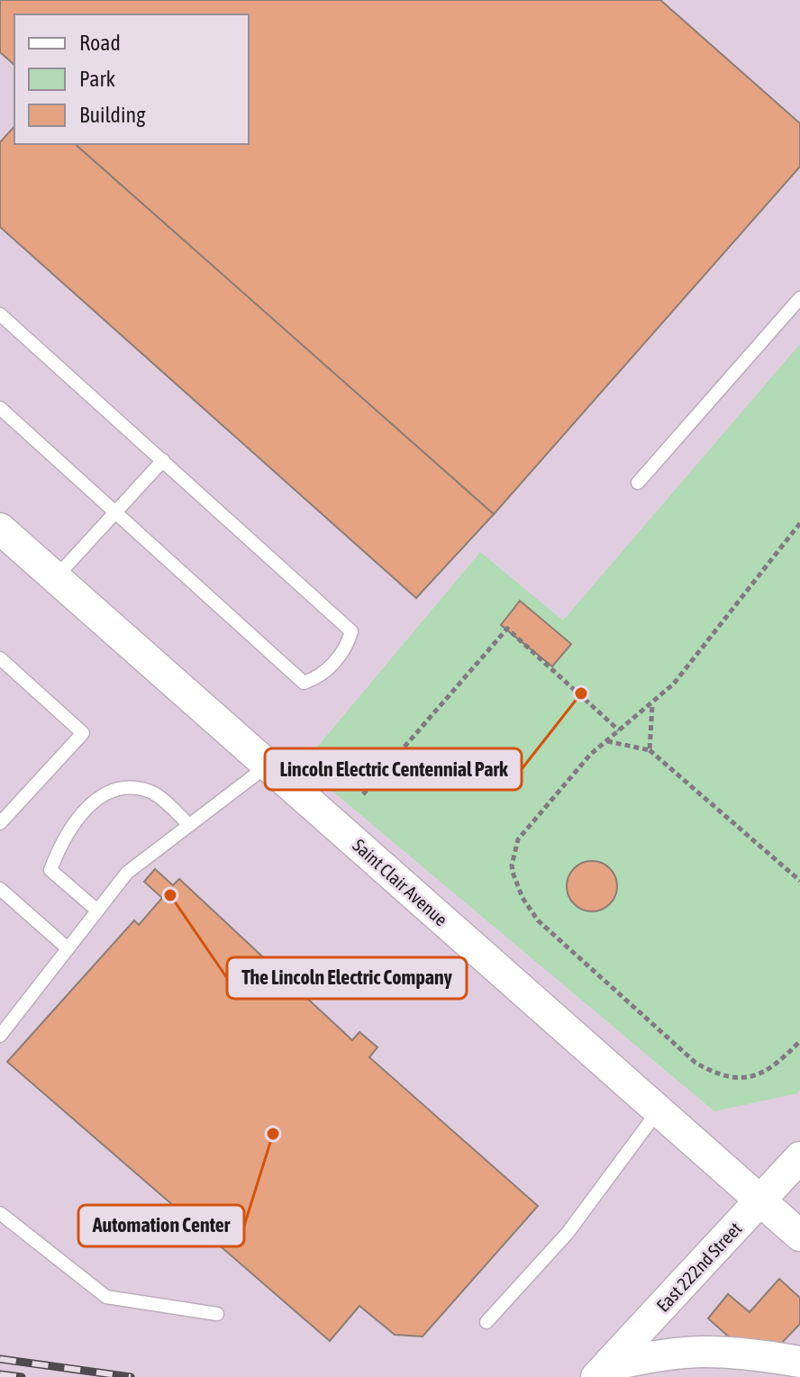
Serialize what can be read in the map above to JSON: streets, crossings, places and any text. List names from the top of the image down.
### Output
{
  "streets": {
    "street": ["Saint Clair Avenue", "East 222nd Street"]
  },
  "crossings": [
    ["Saint Clair Avenue", "East 222nd Street"]
  ],
  "places": ["Lincoln Electric Centennial Park", "The Lincoln Electric Company", "Automation Center"],
  "legend": ["Road", "Park", "Building"]
}
